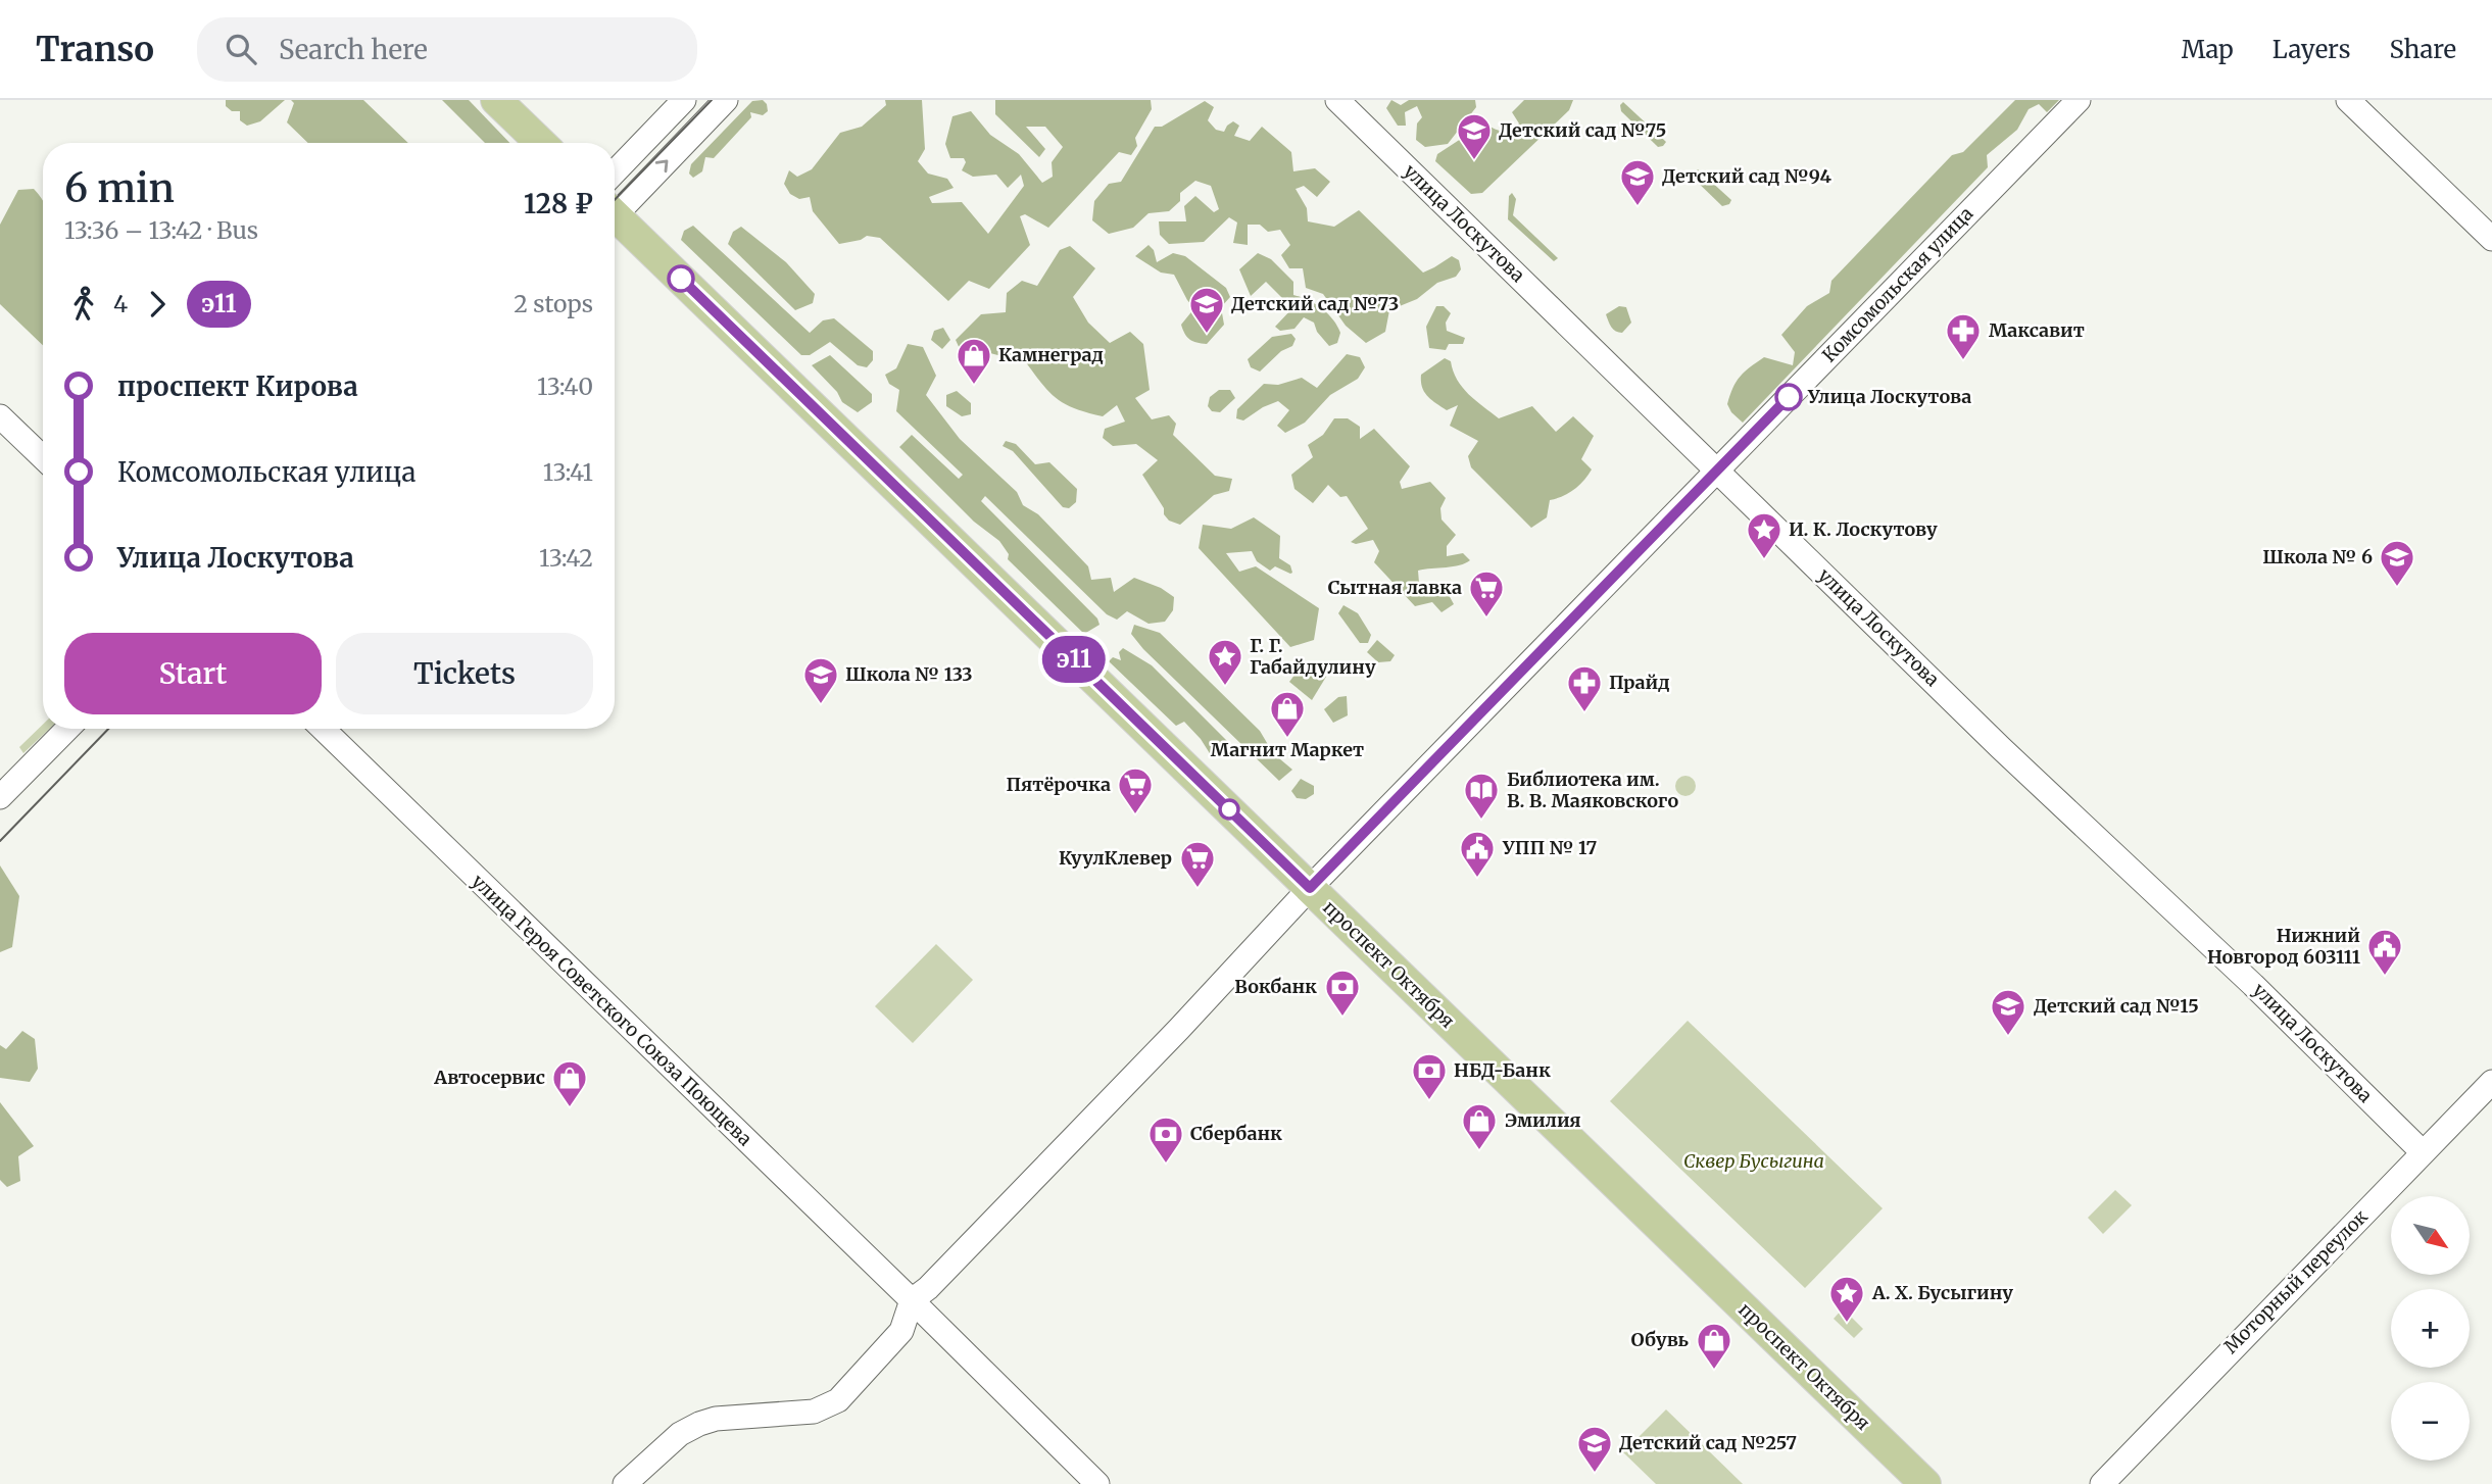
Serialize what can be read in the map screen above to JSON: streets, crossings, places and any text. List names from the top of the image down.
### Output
{
  "streets": {
    "main road": ["проспект Октября"],
    "street": [
      "улица Лоскутова",
      "Комсомольская улица",
      "улица Героя Советского Союза Поющева",
      "Моторный переулок"
    ]
  },
  "crossings": [
    ["улица Лоскутова", "Комсомольская улица"],
    ["улица Лоскутова", "Моторный переулок"],
    ["Комсомольская улица", "проспект Октября"],
    ["Комсомольская улица", "улица Героя Советского Союза Поющева"]
  ],
  "parks": ["Сквер Бусыгина"],
  "places": {
    "school or university": [
      "Детский сад №75",
      "Детский сад №94",
      "Детский сад №73",
      "Школа № 6",
      "Школа № 133",
      "Детский сад №15",
      "Детский сад №257"
    ],
    "pharmacy": ["Максавит", "Прайд"],
    "shop": [
      "Камнеград",
      "Магнит Маркет",
      "Автосервис",
      "Эмилия",
      "Обувь"
    ],
    "other": ["Улица Лоскутова"],
    "place": ["И. К. Лоскутову", "Г. Г. Габайдулину", "А. Х. Бусыгину"],
    "supermarket": ["Сытная лавка", "Пятёрочка", "КуулКлевер"],
    "library": ["Библиотека им. В. В. Маяковского"],
    "public building": ["УПП № 17", "Нижний Новгород 603111"],
    "bank": ["Вокбанк", "НБД-Банк", "Сбербанк"]
  },
  "lines": ["bus line э11"],
  "north": "bottom right",
  "page": {
    "header": "Transo",
    "search": "Search here",
    "nav": ["Map", "Layers", "Share"],
    "on_map": "э11",
    "heading": ["6 min", "13:36 – 13:42 · Bus", "128 ₽"],
    "legs": ["4", "э11", "2 stops"],
    "list": [
      {
        "name": "проспект Кирова",
        "value": "13:40"
      },
      {
        "name": "Комсомольская улица",
        "value": "13:41"
      },
      {
        "name": "Улица Лоскутова",
        "value": "13:42"
      }
    ],
    "buttons": ["Start", "Tickets"],
    "map_buttons": ["+", "−"]
  }
}
